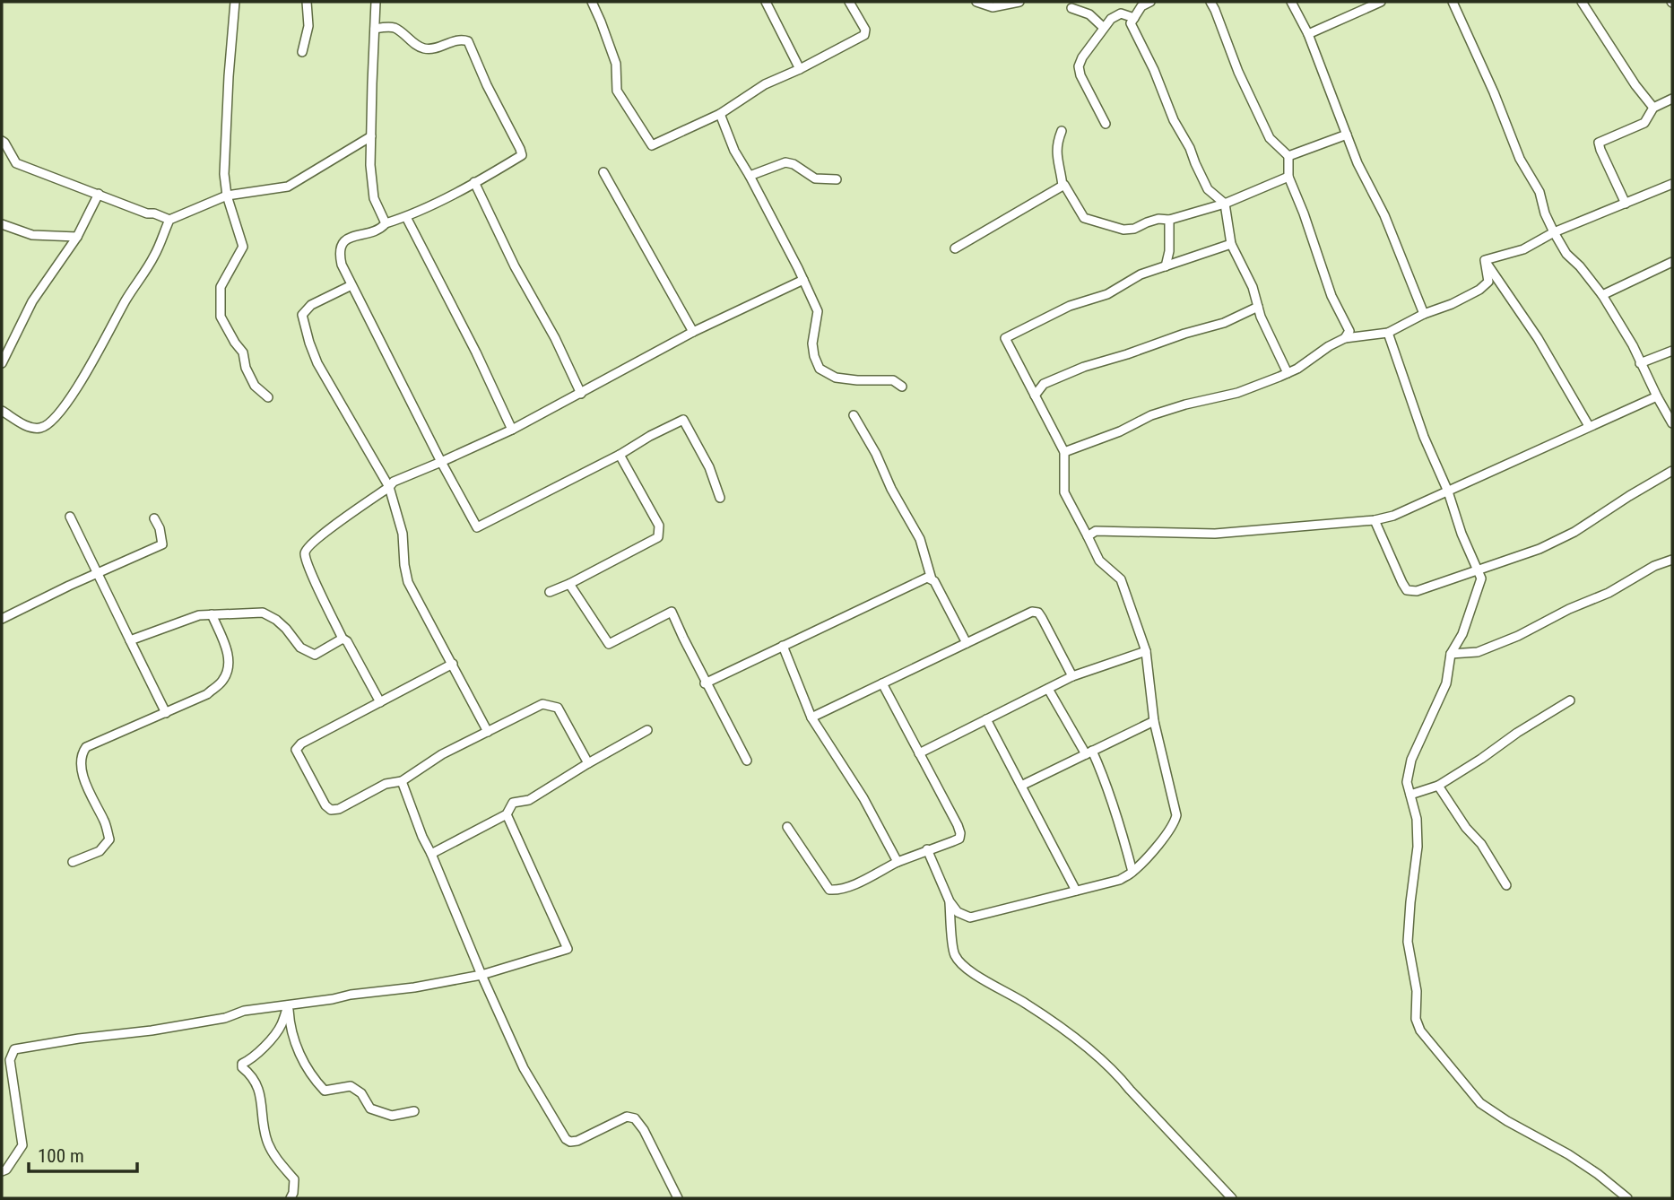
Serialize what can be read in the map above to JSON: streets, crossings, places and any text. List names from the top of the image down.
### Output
{
  "scale_bar": "100 m"
}
